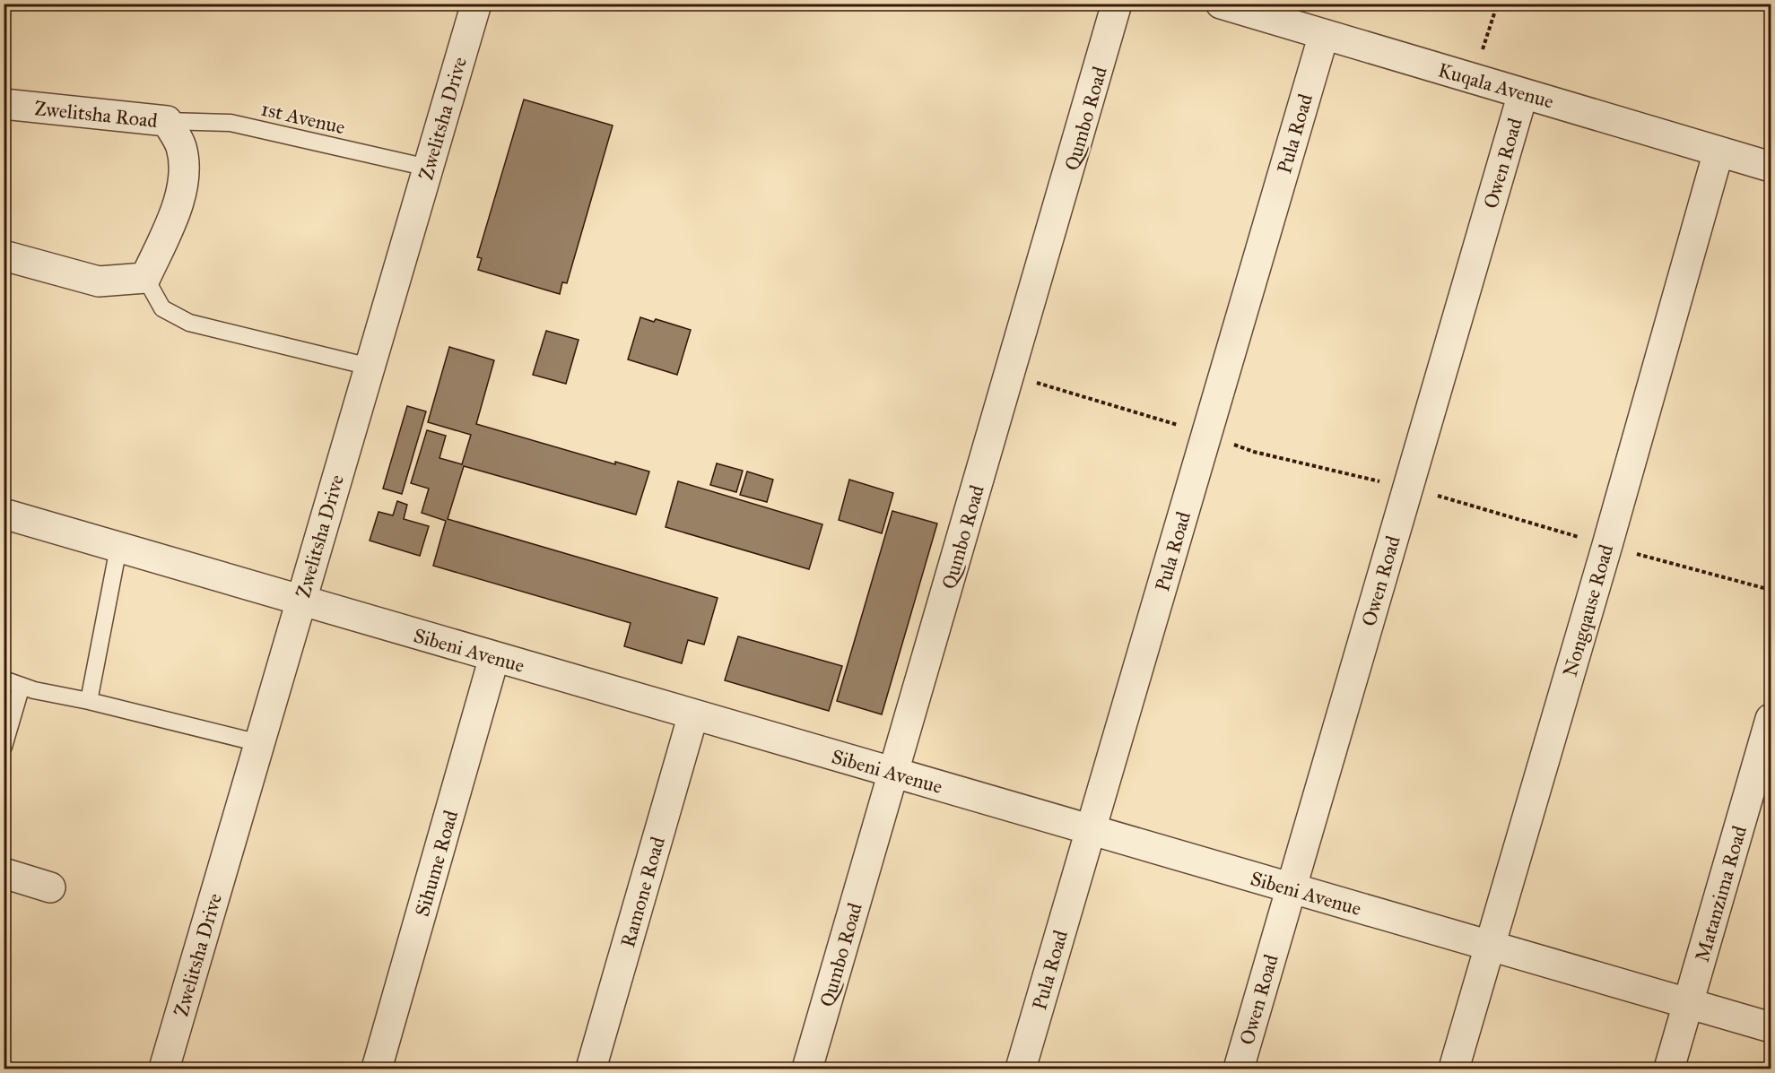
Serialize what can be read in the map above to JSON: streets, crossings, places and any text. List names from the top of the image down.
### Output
{
  "streets": {
    "street": [
      "Kuqala Avenue",
      "Zwelitsha Road",
      "Zwelitsha Drive",
      "Qumbo Road",
      "Pula Road",
      "Owen Road",
      "Nongqause Road",
      "Sibeni Avenue",
      "Sihume Road",
      "Ramone Road",
      "Matanzima Road"
    ],
    "lane": ["1st Avenue"]
  },
  "crossings": [
    ["Kuqala Avenue", "Pula Road"],
    ["Kuqala Avenue", "Owen Road"],
    ["Kuqala Avenue", "Nongqause Road"],
    ["Zwelitsha Road", "1st Avenue"],
    ["1st Avenue", "Zwelitsha Drive"],
    ["Zwelitsha Drive", "Sibeni Avenue"],
    ["Qumbo Road", "Sibeni Avenue"],
    ["Pula Road", "Sibeni Avenue"],
    ["Owen Road", "Sibeni Avenue"],
    ["Nongqause Road", "Sibeni Avenue"],
    ["Sibeni Avenue", "Sihume Road"],
    ["Sibeni Avenue", "Ramone Road"],
    ["Sibeni Avenue", "Matanzima Road"]
  ]
}
